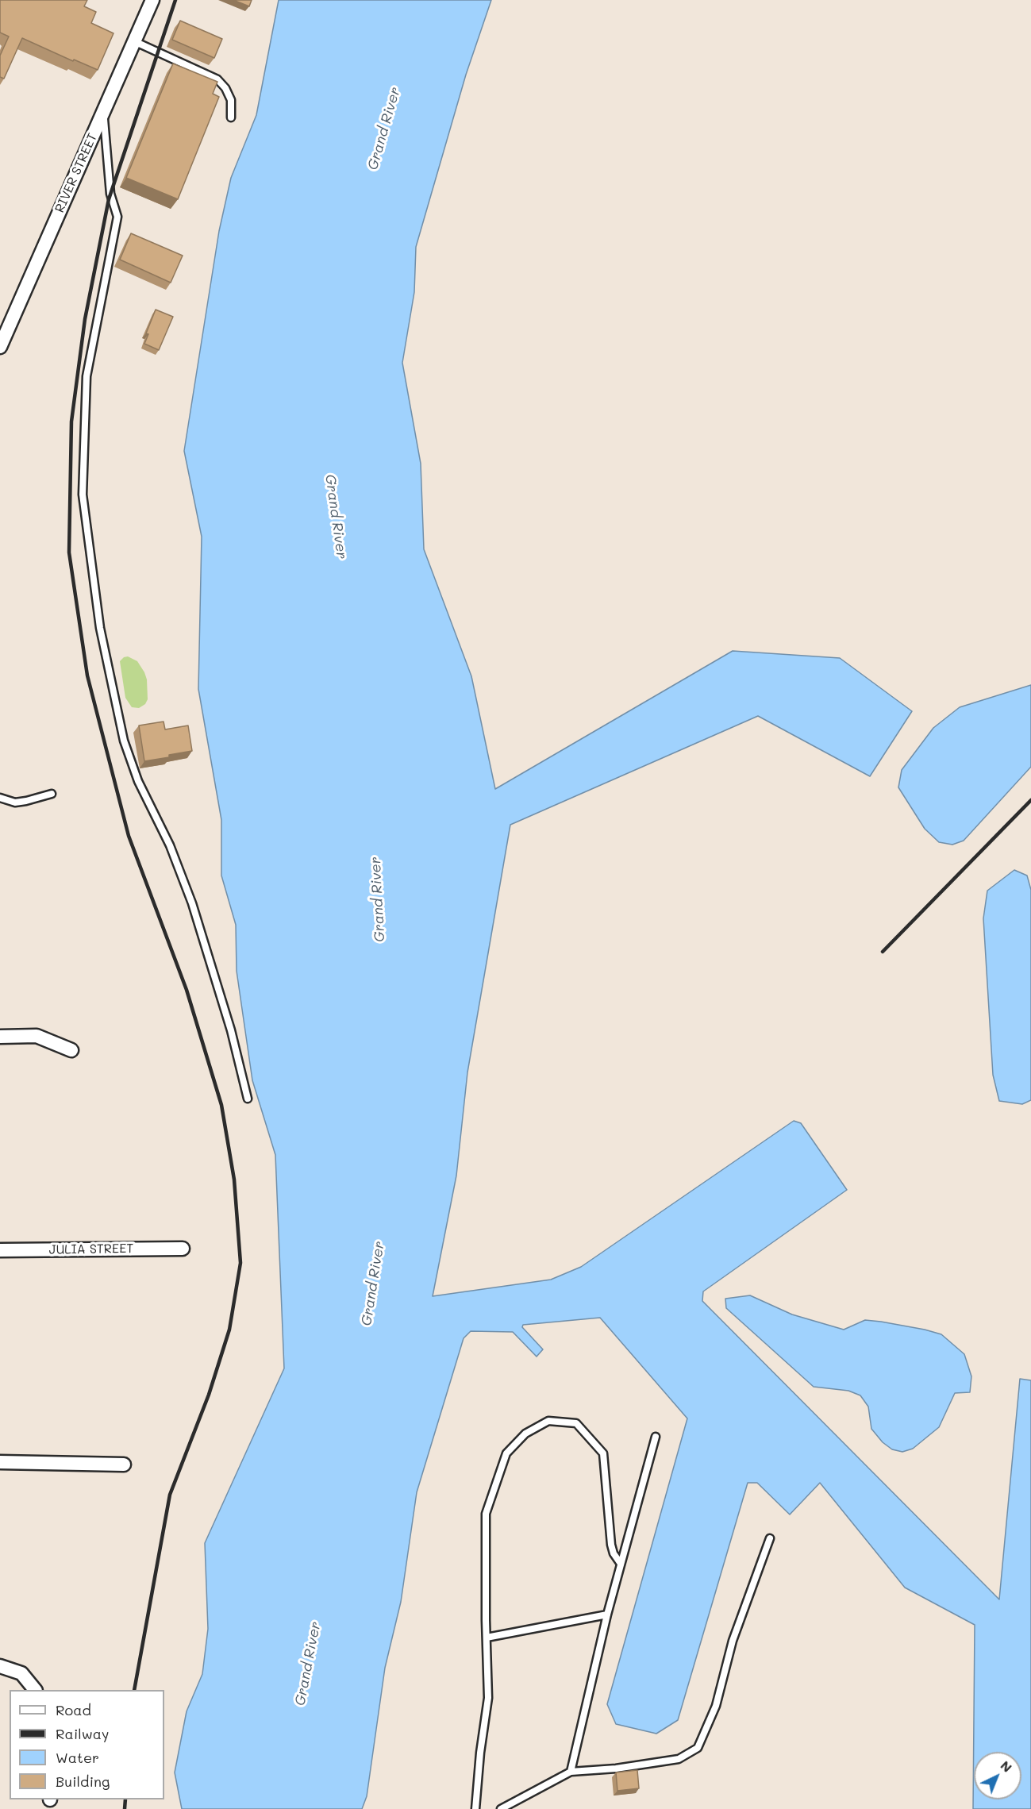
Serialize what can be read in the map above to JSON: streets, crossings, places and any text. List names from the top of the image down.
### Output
{
  "streets": {
    "street": ["RIVER STREET", "JULIA STREET"]
  },
  "water": ["Grand River"],
  "legend": [
    "Road",
    "Railway",
    "Water",
    "Building"
  ],
  "north": "top right"
}
